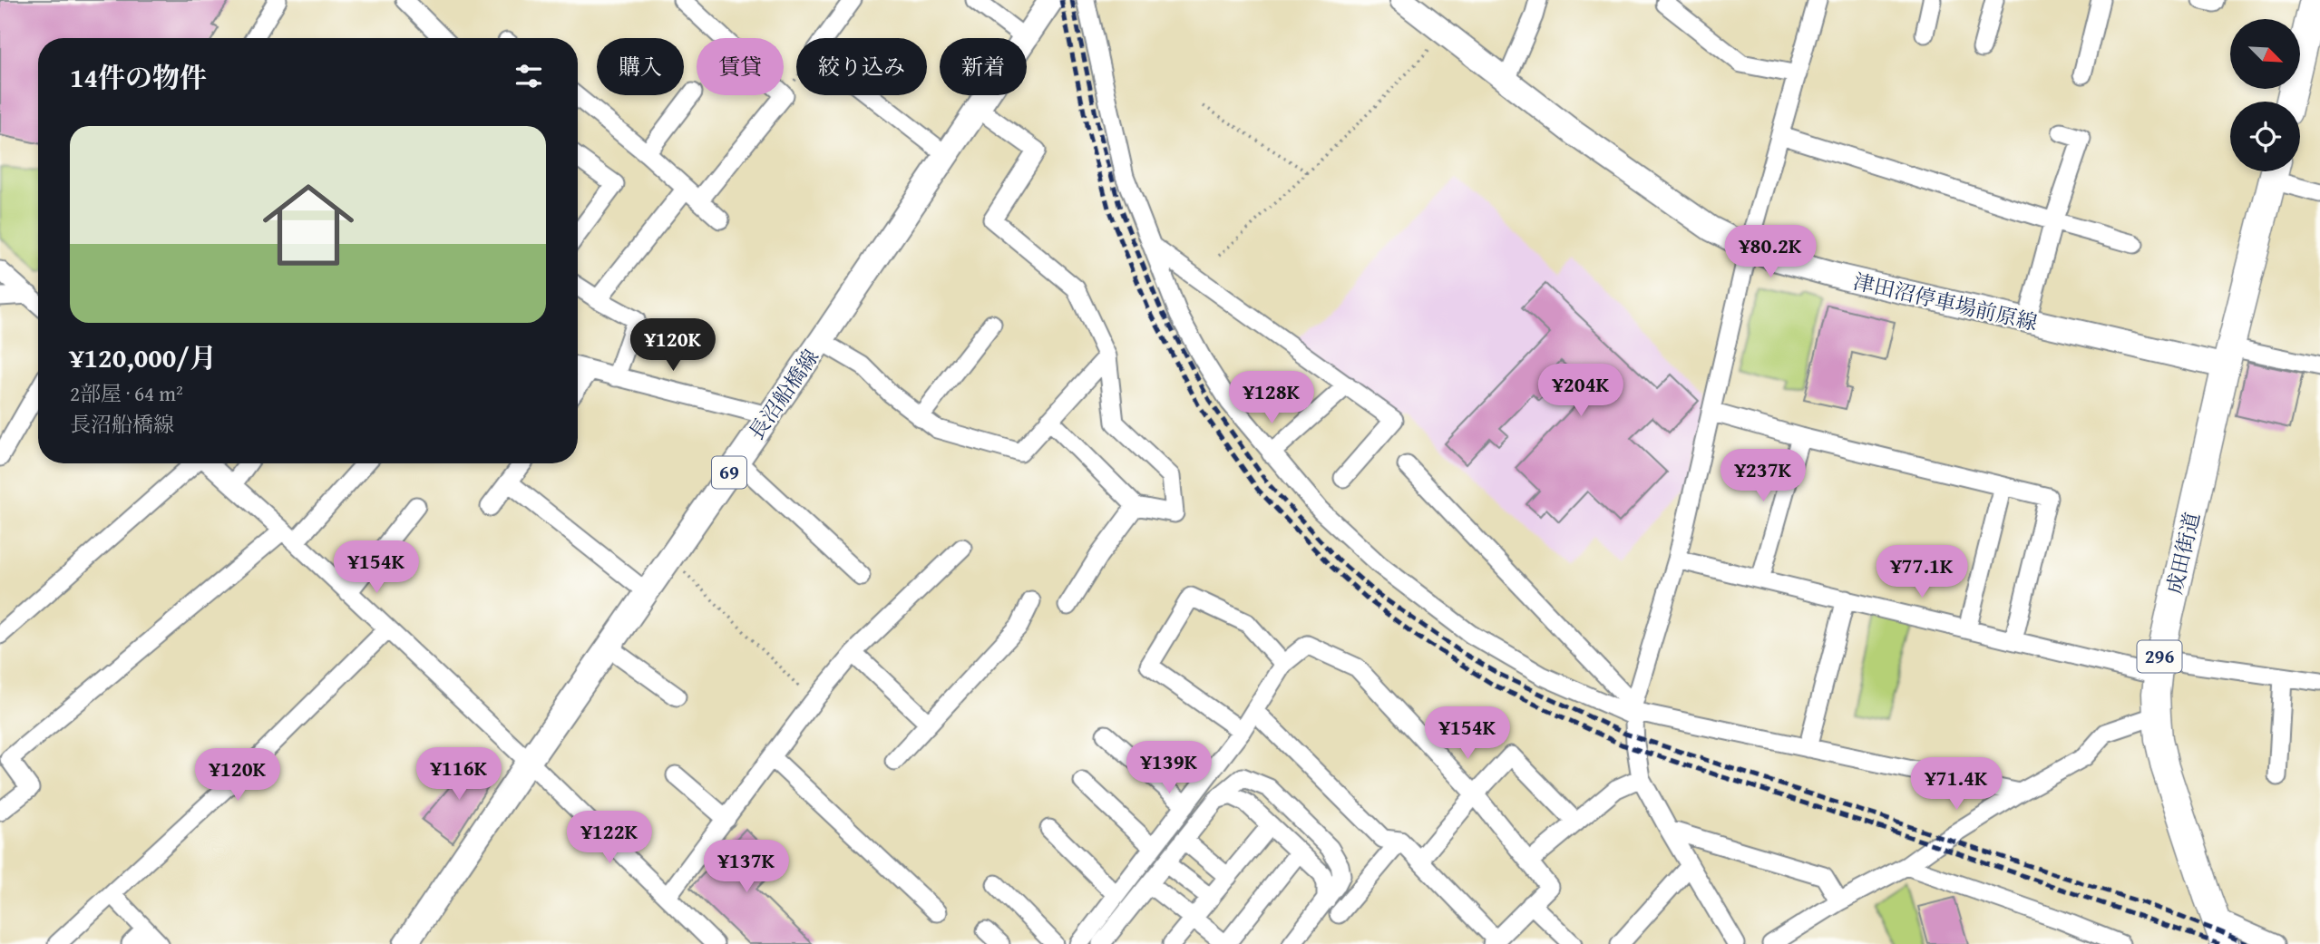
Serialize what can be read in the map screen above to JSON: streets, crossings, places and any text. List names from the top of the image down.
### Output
{
  "streets": {
    "highway": ["成田街道", "296"],
    "main road": ["津田沼停車場前原線", "長沼船橋線", "69"]
  },
  "crossings": [
    ["津田沼停車場前原線", "成田街道"]
  ],
  "north": "bottom right",
  "page": {
    "chip": [
      "購入",
      "賃貸",
      "絞り込み",
      "新着"
    ],
    "heading": "14件の物件",
    "list": [
      {
        "name": "¥120,000/月",
        "note": "2部屋 · 64 m² · 長沼船橋線"
      }
    ],
    "price": [
      "¥80.2K",
      "¥120K",
      "¥204K",
      "¥128K",
      "¥237K",
      "¥154K",
      "¥77.1K",
      "¥154K",
      "¥139K",
      "¥116K",
      "¥120K",
      "¥71.4K",
      "¥122K",
      "¥137K"
    ]
  }
}
